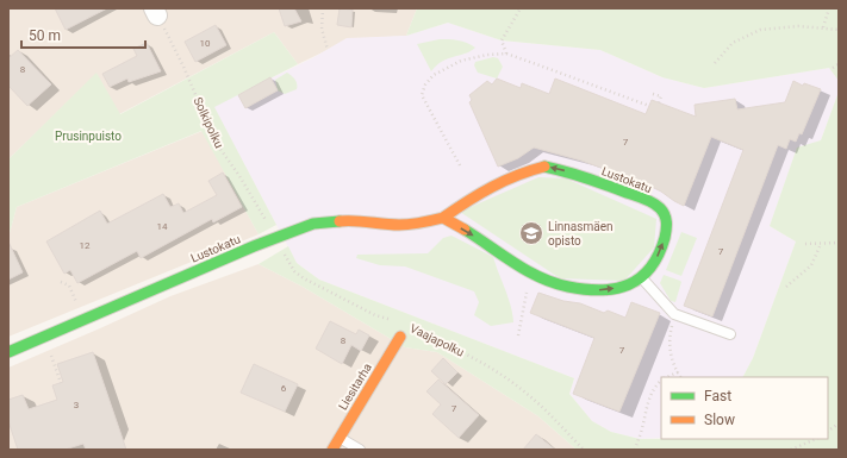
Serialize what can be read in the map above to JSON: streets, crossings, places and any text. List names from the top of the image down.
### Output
{
  "streets": {
    "street": ["Lustokatu", "Liesitarha"],
    "path": ["Solkipolku", "Vaajapolku"]
  },
  "parks": ["Prusinpuisto"],
  "places": {
    "school or university": ["Linnasmäen opisto"]
  },
  "house_numbers": [
    "10",
    "8",
    "7",
    "14",
    "12",
    "7",
    "8",
    "7",
    "6",
    "3",
    "7"
  ],
  "legend": ["Fast", "Slow"],
  "scale_bar": "50 m"
}
